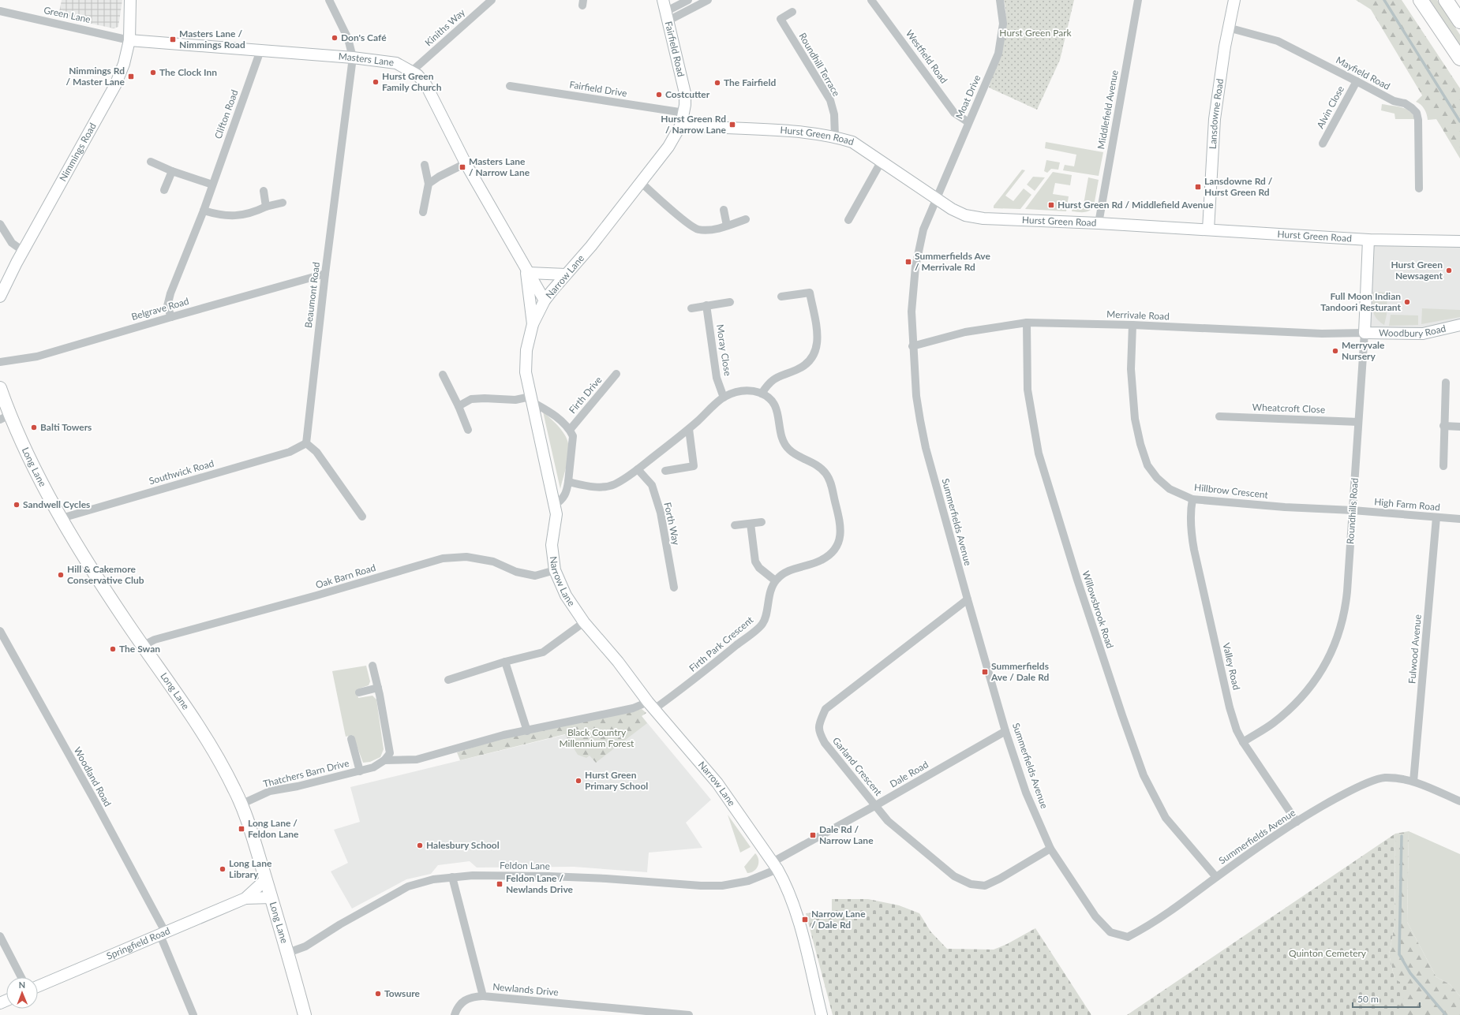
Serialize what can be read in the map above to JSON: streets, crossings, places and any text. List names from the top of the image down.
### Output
{
  "streets": {
    "main road": ["Long Lane"],
    "street": [
      "Green Lane",
      "Kiniths Way",
      "Fairfield Road",
      "Westfield Road",
      "Masters Lane",
      "Roundhill Terrace",
      "Mayfield Road",
      "Fairfield Drive",
      "Moat Drive",
      "Alvin Close",
      "Middlefield Avenue",
      "Clifton Road",
      "Lansdowne Road",
      "Hurst Green Road",
      "Nimmings Road",
      "Narrow Lane",
      "Beaumont Road",
      "Belgrave Road",
      "Merrivale Road",
      "Woodbury Road",
      "Moray Close",
      "Firth Drive",
      "Wheatcroft Close",
      "Southwick Road",
      "Hillbrow Crescent",
      "High Farm Road",
      "Roundhills Road",
      "Summerfields Avenue",
      "Forth Way",
      "Oak Barn Road",
      "Willowsbrook Road",
      "Firth Park Crescent",
      "Fulwood Avenue",
      "Valley Road",
      "Garland Crescent",
      "Thatchers Barn Drive",
      "Dale Road",
      "Woodland Road",
      "Feldon Lane",
      "Springfield Road",
      "Newlands Drive"
    ]
  },
  "crossings": [
    ["Green Lane", "Masters Lane"],
    ["Green Lane", "Nimmings Road"],
    ["Kiniths Way", "Masters Lane"],
    ["Fairfield Road", "Fairfield Drive"],
    ["Fairfield Road", "Hurst Green Road"],
    ["Fairfield Road", "Narrow Lane"],
    ["Westfield Road", "Moat Drive"],
    ["Masters Lane", "Clifton Road"],
    ["Masters Lane", "Nimmings Road"],
    ["Masters Lane", "Narrow Lane"],
    ["Masters Lane", "Beaumont Road"],
    ["Roundhill Terrace", "Hurst Green Road"],
    ["Mayfield Road", "Alvin Close"],
    ["Mayfield Road", "Lansdowne Road"],
    ["Moat Drive", "Hurst Green Road"],
    ["Moat Drive", "Summerfields Avenue"],
    ["Middlefield Avenue", "Hurst Green Road"],
    ["Clifton Road", "Belgrave Road"],
    ["Lansdowne Road", "Hurst Green Road"],
    ["Hurst Green Road", "Narrow Lane"],
    ["Hurst Green Road", "Roundhills Road"],
    ["Hurst Green Road", "Summerfields Avenue"],
    ["Narrow Lane", "Oak Barn Road"],
    ["Narrow Lane", "Firth Park Crescent"],
    ["Narrow Lane", "Dale Road"],
    ["Narrow Lane", "Feldon Lane"],
    ["Beaumont Road", "Belgrave Road"],
    ["Beaumont Road", "Southwick Road"],
    ["Merrivale Road", "Woodbury Road"],
    ["Merrivale Road", "Hillbrow Crescent"],
    ["Merrivale Road", "Roundhills Road"],
    ["Merrivale Road", "Summerfields Avenue"],
    ["Merrivale Road", "Willowsbrook Road"],
    ["Woodbury Road", "Roundhills Road"],
    ["Wheatcroft Close", "Roundhills Road"],
    ["Long Lane", "Southwick Road"],
    ["Long Lane", "Oak Barn Road"],
    ["Long Lane", "Thatchers Barn Drive"],
    ["Long Lane", "Feldon Lane"],
    ["Long Lane", "Springfield Road"],
    ["Hillbrow Crescent", "High Farm Road"],
    ["Hillbrow Crescent", "Roundhills Road"],
    ["Hillbrow Crescent", "Valley Road"],
    ["High Farm Road", "Roundhills Road"],
    ["High Farm Road", "Fulwood Avenue"],
    ["Roundhills Road", "Valley Road"],
    ["Summerfields Avenue", "Willowsbrook Road"],
    ["Summerfields Avenue", "Fulwood Avenue"],
    ["Summerfields Avenue", "Valley Road"],
    ["Summerfields Avenue", "Garland Crescent"],
    ["Summerfields Avenue", "Dale Road"],
    ["Firth Park Crescent", "Thatchers Barn Drive"],
    ["Garland Crescent", "Dale Road"],
    ["Dale Road", "Feldon Lane"],
    ["Woodland Road", "Springfield Road"],
    ["Feldon Lane", "Newlands Drive"]
  ],
  "parks": ["Hurst Green Park", "Black Country Millennium Forest", "Quinton Cemetery"],
  "places": {
    "other": [
      "Don's Café",
      "The Clock Inn",
      "Hurst Green Family Church",
      "The Fairfield",
      "Costcutter",
      "Hurst Green Newsagent",
      "Full Moon Indian Tandoori Resturant",
      "Merryvale Nursery",
      "Balti Towers",
      "Sandwell Cycles",
      "Hill & Cakemore Conservative Club",
      "The Swan",
      "Hurst Green Primary School",
      "Halesbury School",
      "Long Lane Library",
      "Towsure"
    ],
    "transit": [
      "Masters Lane / Nimmings Road",
      "Nimmings Rd / Master Lane",
      "Hurst Green Rd / Narrow Lane",
      "Masters Lane / Narrow Lane",
      "Lansdowne Rd / Hurst Green Rd",
      "Hurst Green Rd / Middlefield Avenue",
      "Summerfields Ave / Merrivale Rd",
      "Summerfields Ave / Dale Rd",
      "Long Lane / Feldon Lane",
      "Dale Rd / Narrow Lane",
      "Feldon Lane / Newlands Drive",
      "Narrow Lane / Dale Rd"
    ]
  },
  "scale_bar": "50 m",
  "north": "top"
}
